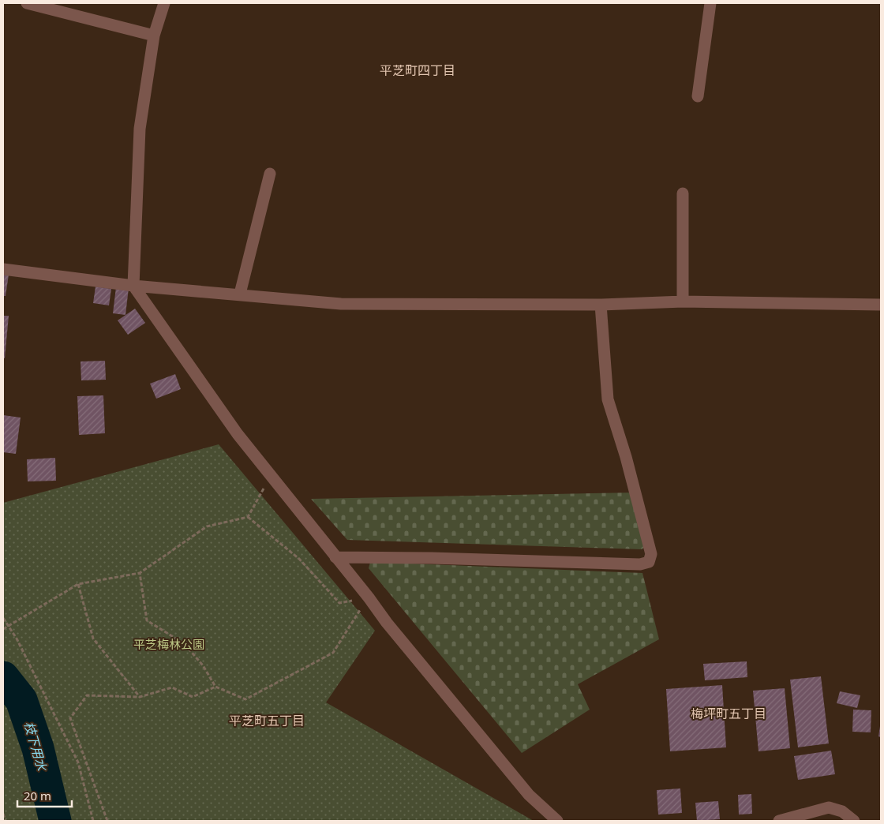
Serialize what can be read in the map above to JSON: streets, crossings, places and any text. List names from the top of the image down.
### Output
{
  "districts": ["平芝町四丁目", "梅坪町五丁目", "平芝町五丁目"],
  "water": ["枝下用水"],
  "parks": ["平芝梅林公園"],
  "scale_bar": "20 m"
}
